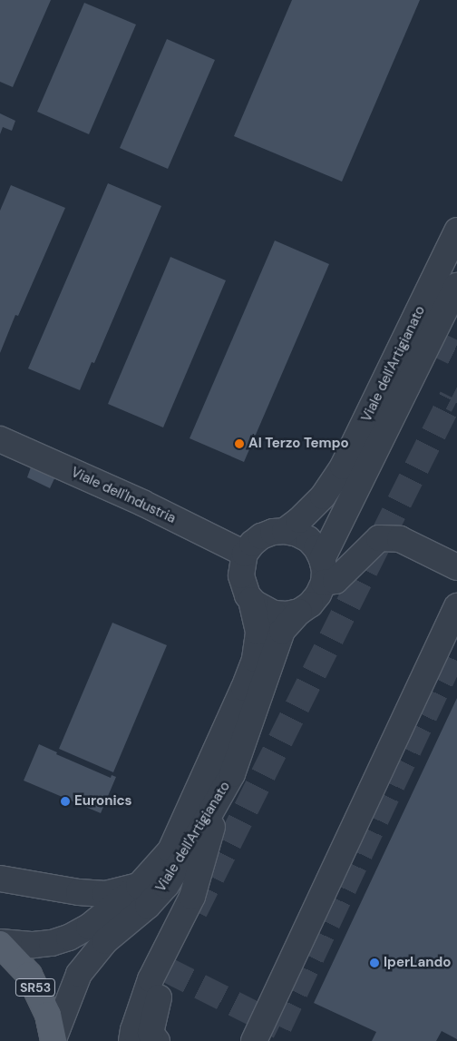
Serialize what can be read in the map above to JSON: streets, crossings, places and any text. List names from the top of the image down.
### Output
{
  "streets": {
    "main road": ["SR53"],
    "street": ["Viale dell'Artigianato", "Viale dell'Industria"]
  },
  "crossings": [
    ["Viale dell'Artigianato", "Viale dell'Industria"],
    ["Viale dell'Artigianato", "SR53"]
  ],
  "places": ["Al Terzo Tempo", "Euronics", "IperLando"]
}
